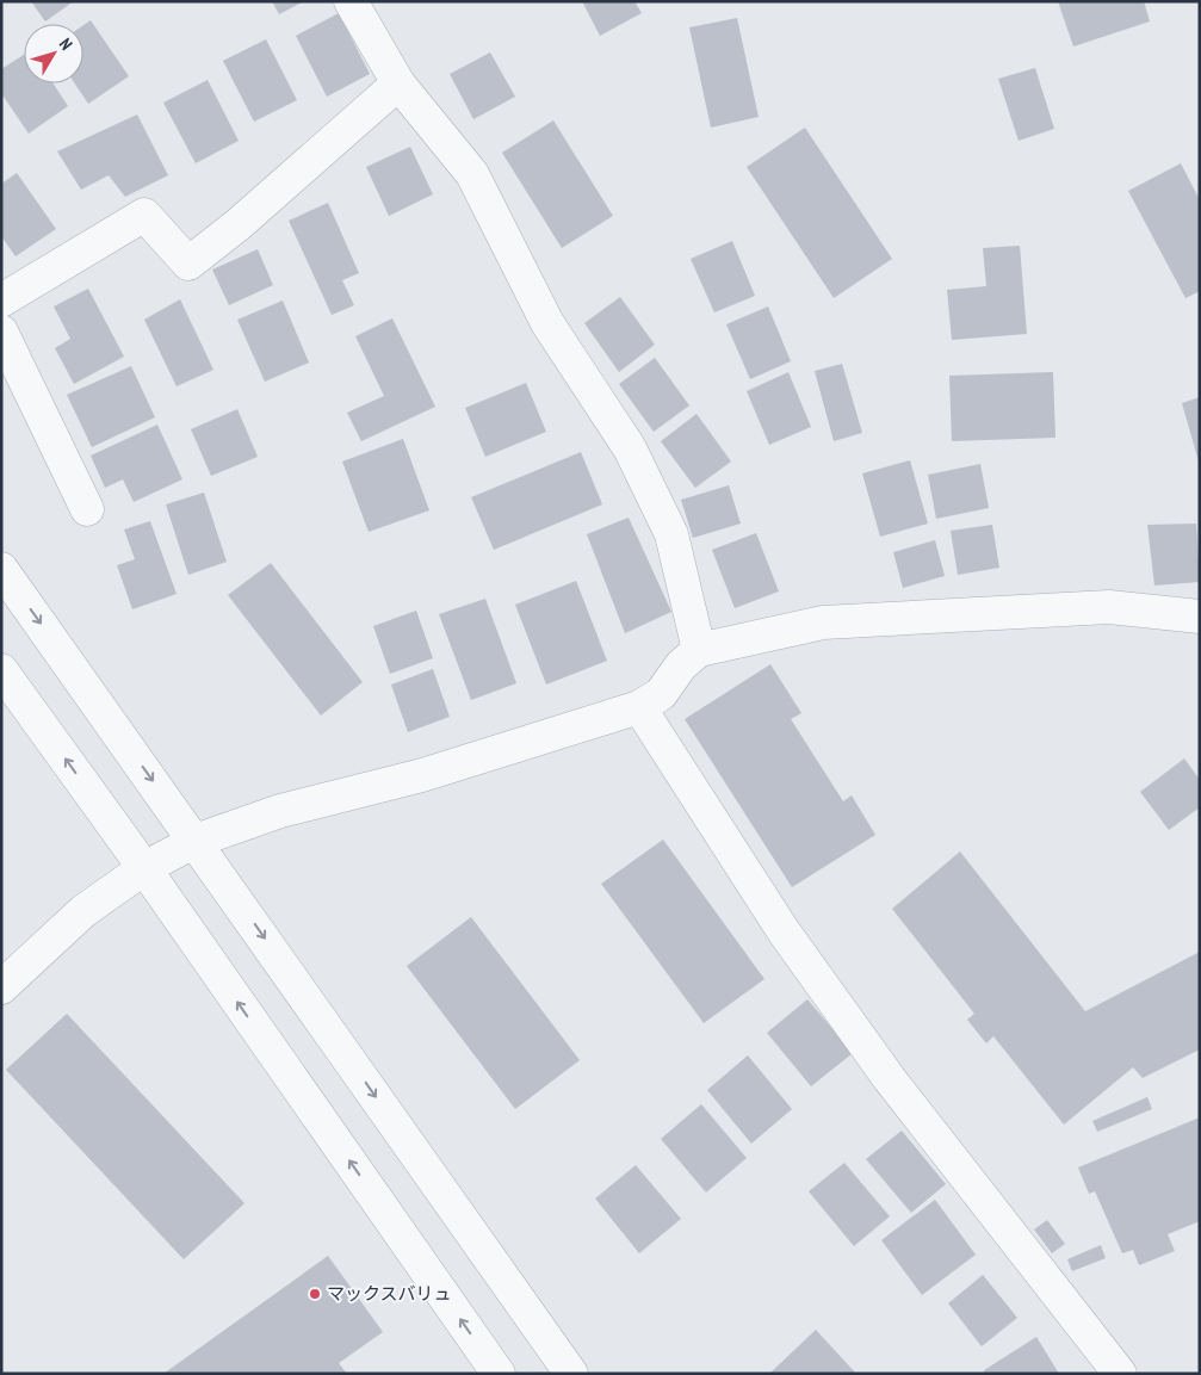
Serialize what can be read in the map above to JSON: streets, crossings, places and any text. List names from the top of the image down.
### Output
{
  "places": ["マックスバリュ"],
  "north": "top right"
}
